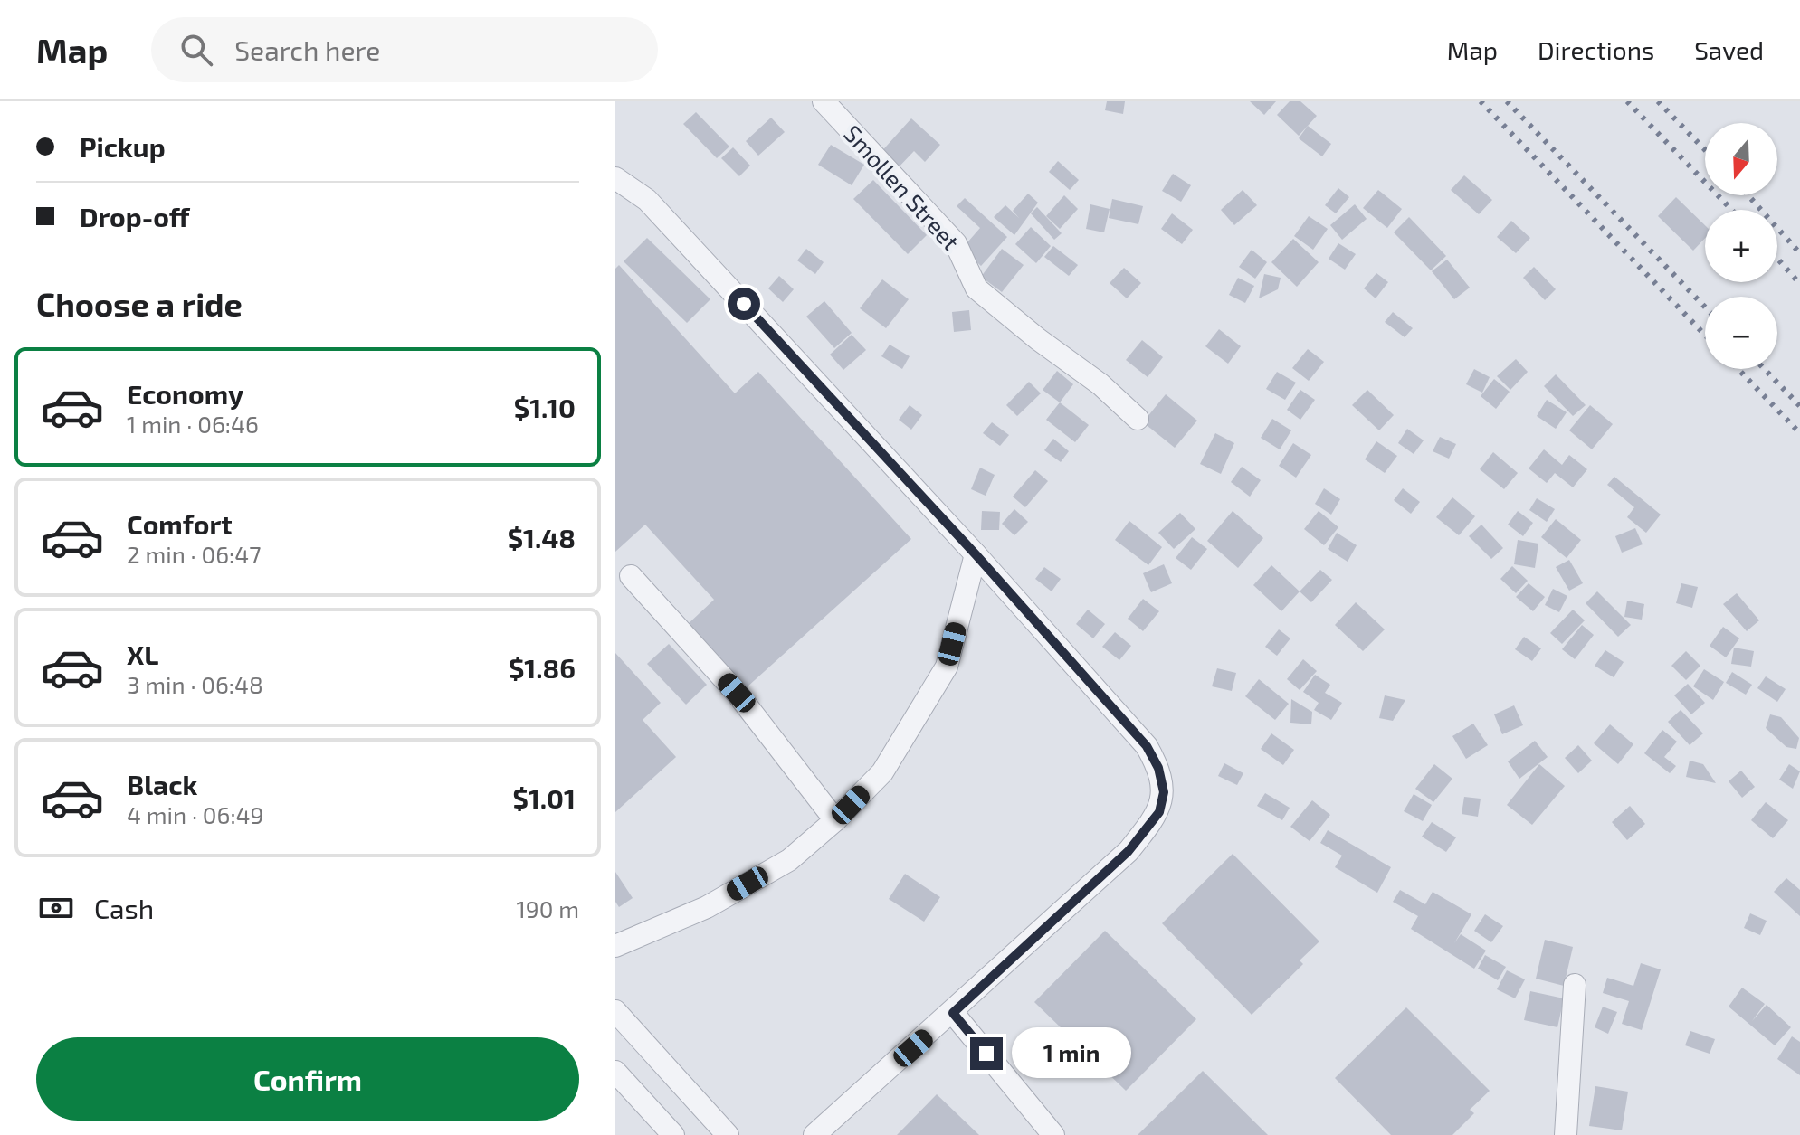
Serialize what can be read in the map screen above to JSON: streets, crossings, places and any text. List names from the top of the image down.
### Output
{
  "streets": {
    "lane": ["Smollen Street"]
  },
  "north": "bottom",
  "page": {
    "header": "Map",
    "search": "Search here",
    "nav": ["Map", "Directions", "Saved"],
    "banner": ["Pickup", "Drop-off"],
    "map_buttons": ["+", "−"],
    "heading": "Choose a ride",
    "list": [
      {
        "name": "Economy",
        "note": "1 min · 06:46",
        "value": "$1.10"
      },
      {
        "name": "Comfort",
        "note": "2 min · 06:47",
        "value": "$1.48"
      },
      {
        "name": "XL",
        "note": "3 min · 06:48",
        "value": "$1.86"
      },
      {
        "name": "Black",
        "note": "4 min · 06:49",
        "value": "$1.01"
      }
    ],
    "pay": ["Cash", "190 m"],
    "buttons": "Confirm",
    "bubble": "1 min"
  }
}
